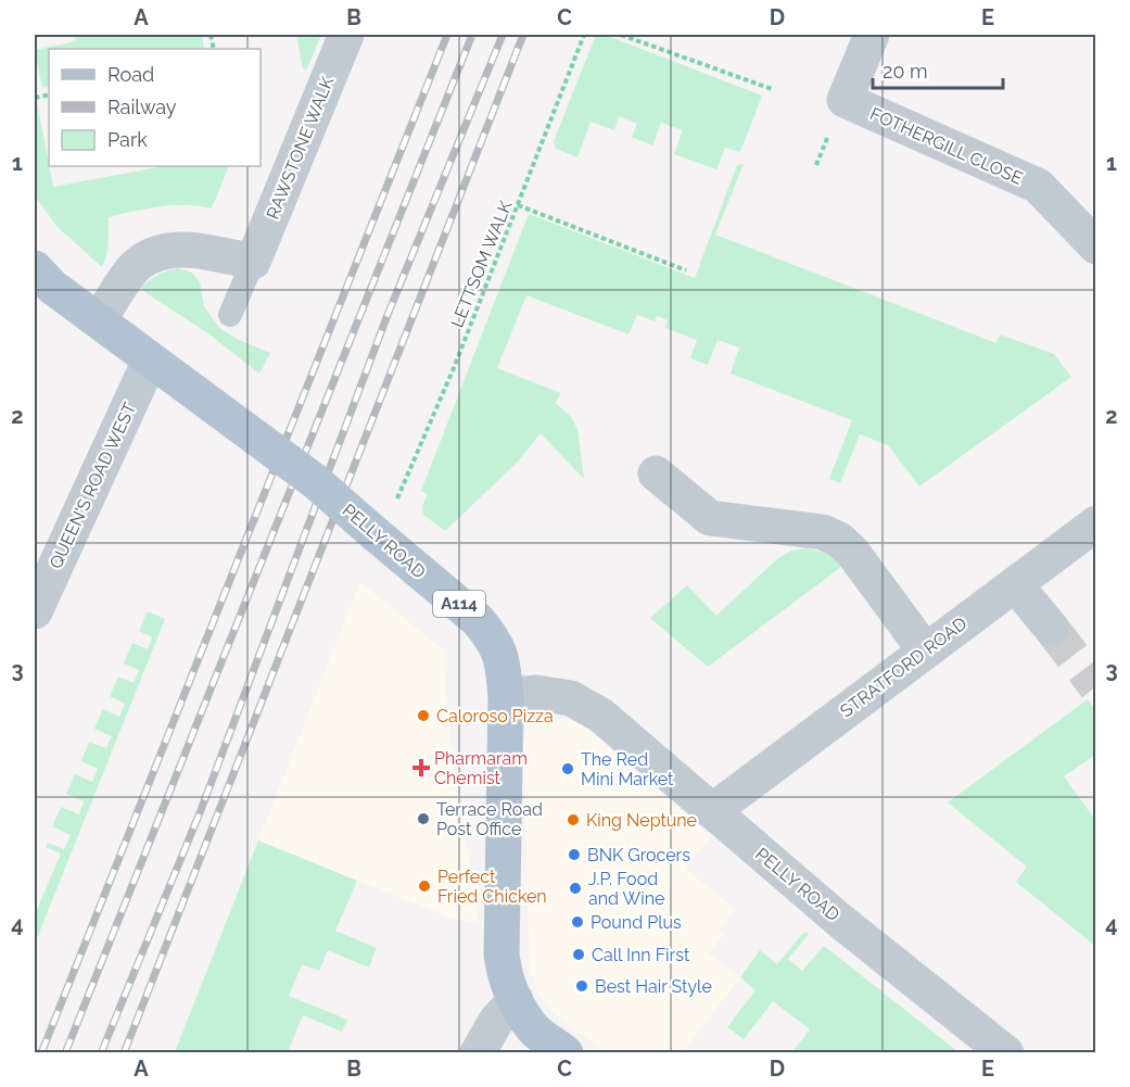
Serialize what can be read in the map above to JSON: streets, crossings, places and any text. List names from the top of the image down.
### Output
{
  "streets": {
    "main road": ["PELLY ROAD", "A114"],
    "street": [
      "FOTHERGILL CLOSE",
      "RAWSTONE WALK",
      "QUEEN'S ROAD WEST",
      "STRATFORD ROAD"
    ],
    "path": ["LETTSOM WALK"]
  },
  "crossings": [
    ["QUEEN'S ROAD WEST", "PELLY ROAD"],
    ["PELLY ROAD", "A114"],
    ["PELLY ROAD", "STRATFORD ROAD"]
  ],
  "places": {
    "other": [
      "Caloroso Pizza",
      "The Red Mini Market",
      "Terrace Road Post Office",
      "King Neptune",
      "BNK Grocers",
      "Perfect Fried Chicken",
      "J.P. Food and Wine",
      "Pound Plus",
      "Call Inn First",
      "Best Hair Style"
    ],
    "health": ["Pharmaram Chemist"]
  },
  "legend": ["Road", "Railway", "Park"],
  "scale_bar": "20 m",
  "grid": {
    "columns": [
      "A",
      "B",
      "C",
      "D",
      "E"
    ],
    "rows": [
      "1",
      "2",
      "3",
      "4"
    ]
  }
}
